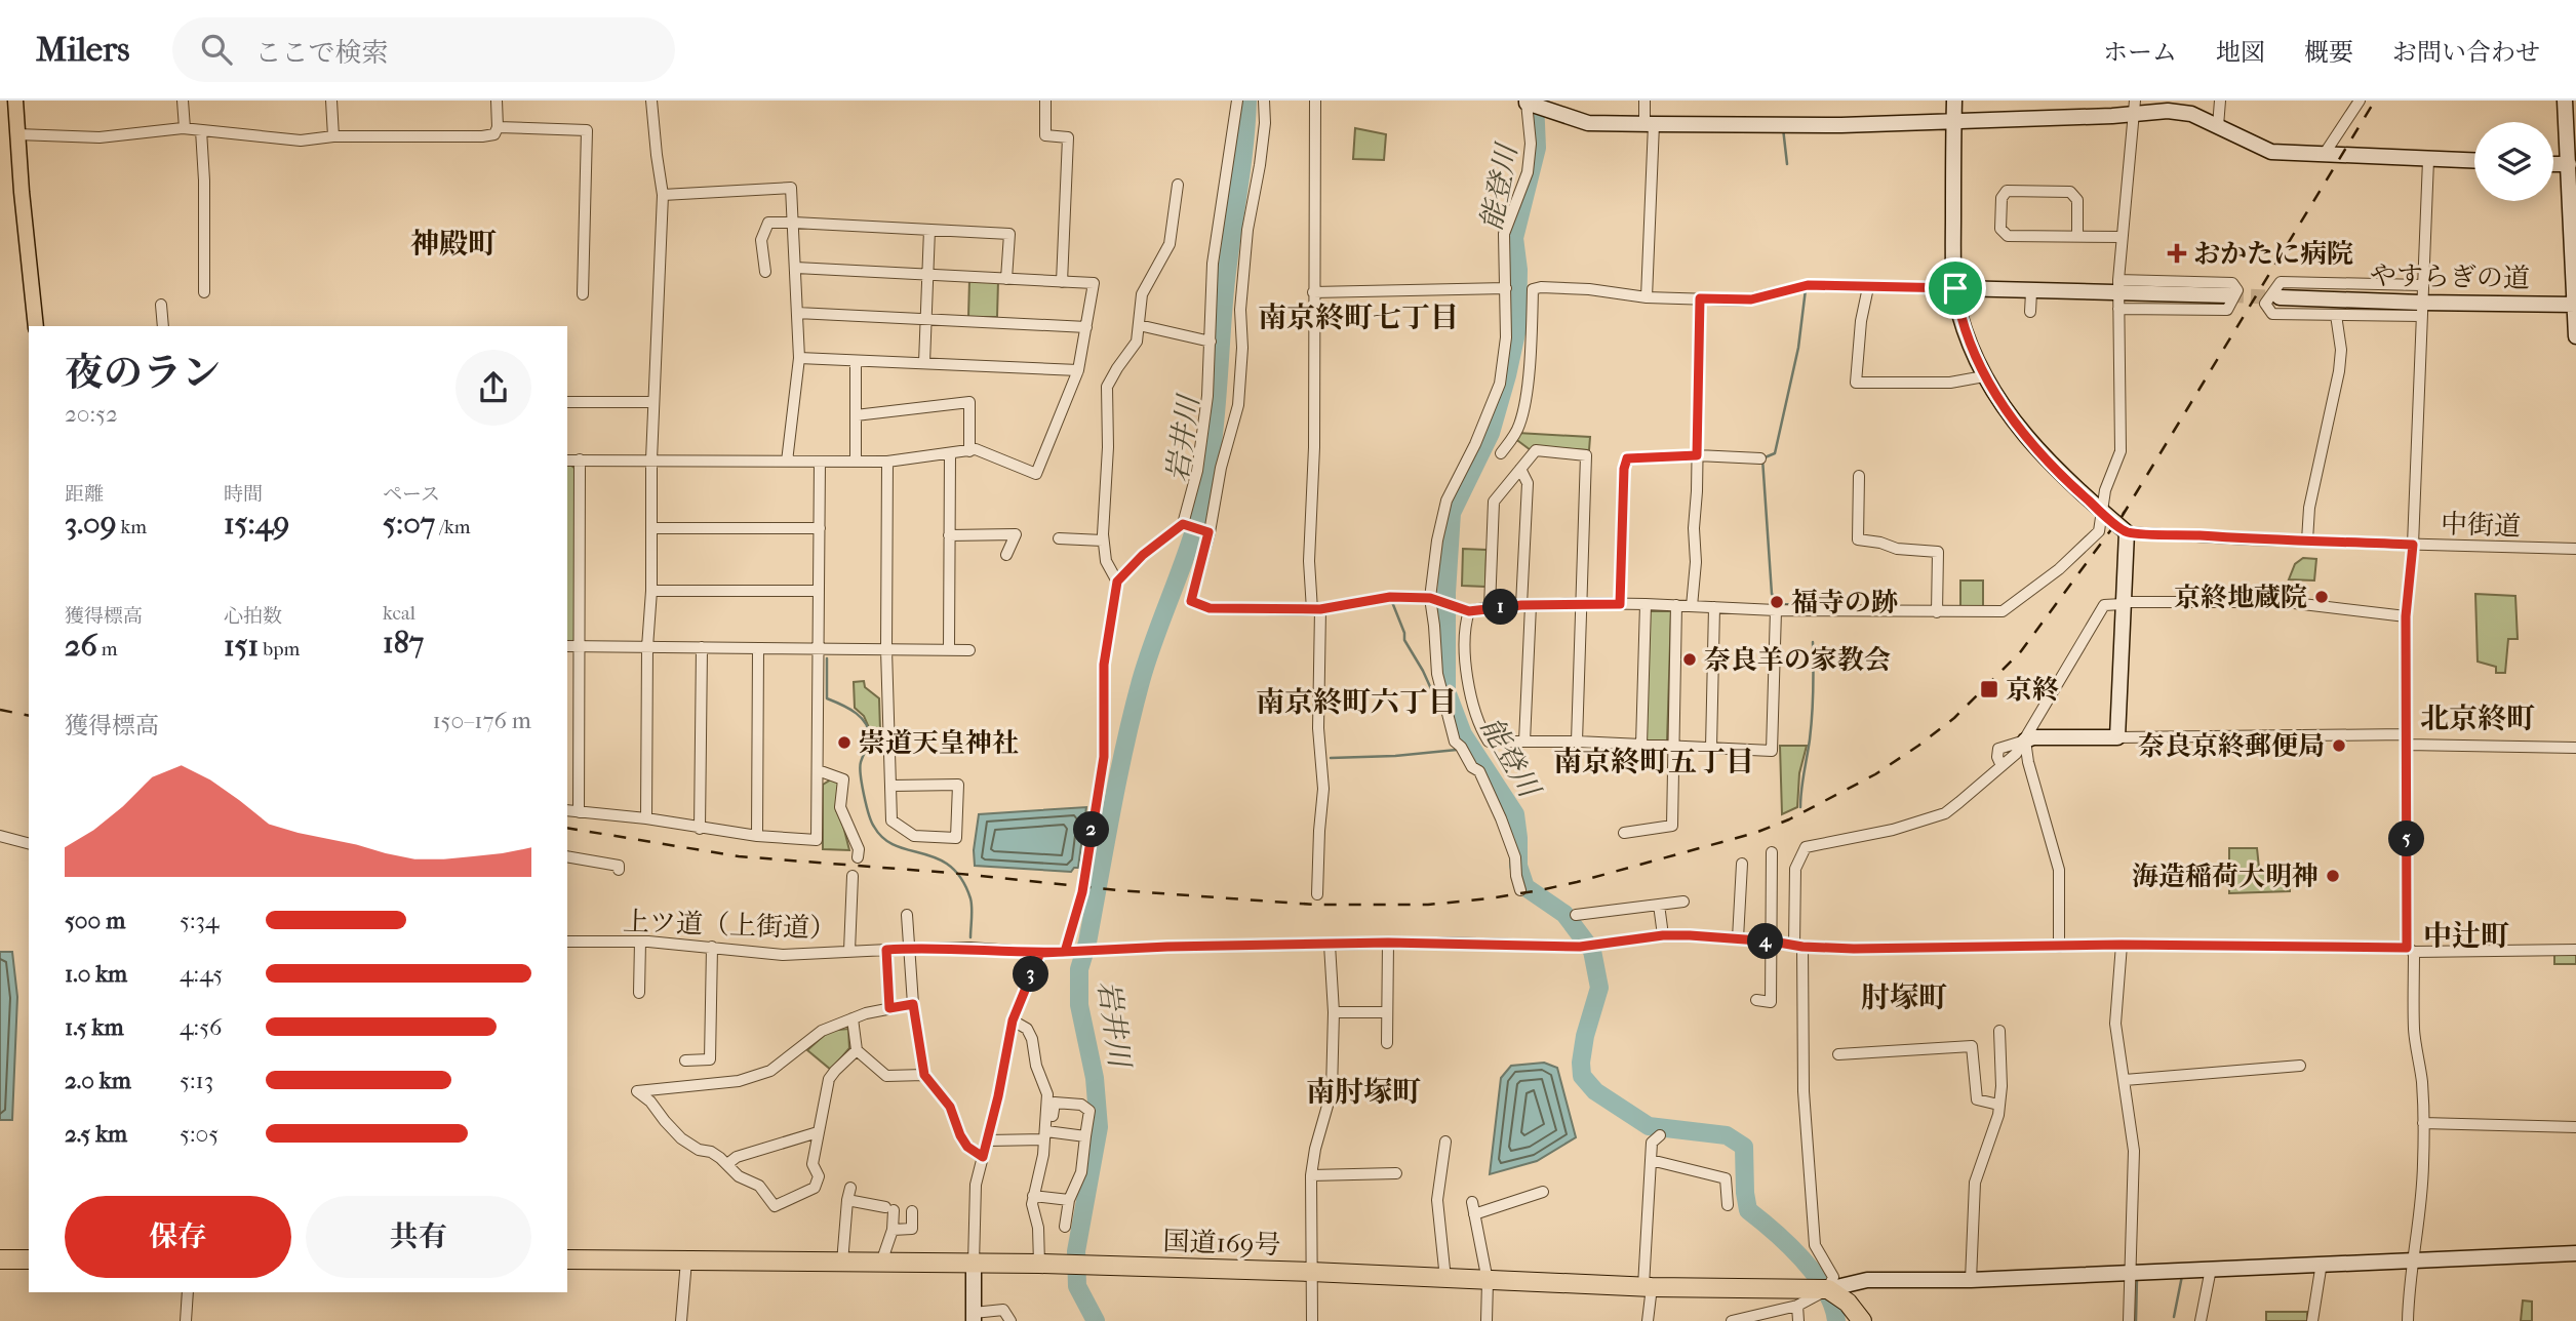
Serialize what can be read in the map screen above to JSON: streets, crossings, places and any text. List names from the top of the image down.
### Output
{
  "streets": {
    "highway": ["国道169号"],
    "street": ["やすらぎの道", "中街道", "上ツ道（上街道）"]
  },
  "districts": [
    "神殿町",
    "南京終町七丁目",
    "南京終町六丁目",
    "北京終町",
    "南京終町五丁目",
    "中辻町",
    "肘塚町",
    "南肘塚町"
  ],
  "water": ["能登川", "岩井川"],
  "places": {
    "health": ["おかたに病院"],
    "other": [
      "京終地蔵院",
      "福寺の跡",
      "奈良羊の家教会",
      "崇道天皇神社",
      "奈良京終郵便局",
      "海造稲荷大明神"
    ],
    "transit": ["京終"]
  },
  "page": {
    "header": "Milers",
    "search": "ここで検索",
    "nav": [
      "ホーム",
      "地図",
      "概要",
      "お問い合わせ"
    ],
    "heading": ["夜のラン", "20:52"],
    "stats": [
      ["距離", "3.09 km"],
      ["時間", "15:49"],
      ["ペース", "5:07 /km"],
      ["獲得標高", "26 m"],
      ["心拍数", "151 bpm"],
      ["kcal", "187"]
    ],
    "pins": [
      "1",
      "2",
      "5",
      "4",
      "3"
    ],
    "chart": ["獲得標高", "150–176 m"],
    "list": [
      {
        "name": "500 m",
        "note": "5:34"
      },
      {
        "name": "1.0 km",
        "note": "4:45"
      },
      {
        "name": "1.5 km",
        "note": "4:56"
      },
      {
        "name": "2.0 km",
        "note": "5:13"
      },
      {
        "name": "2.5 km",
        "note": "5:05"
      }
    ],
    "buttons": ["保存", "共有"]
  }
}
